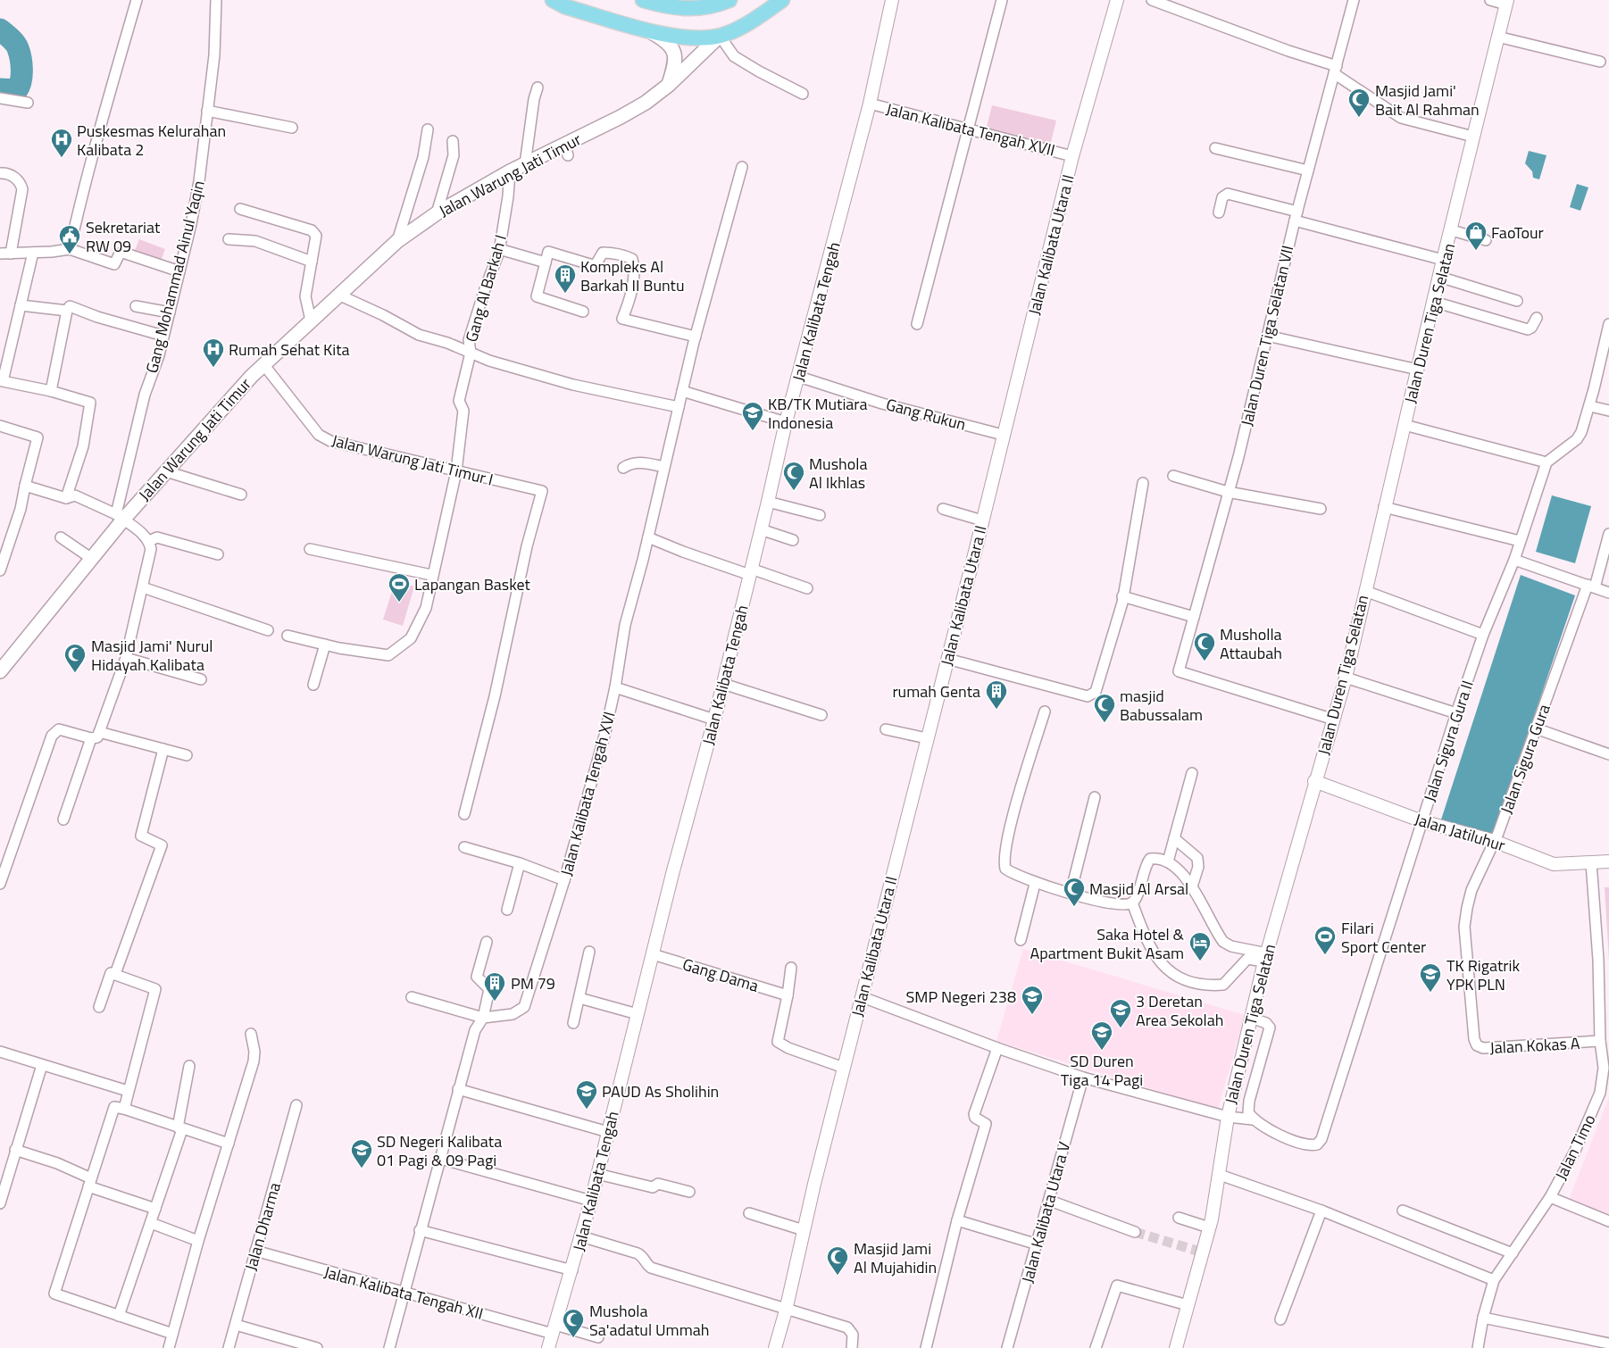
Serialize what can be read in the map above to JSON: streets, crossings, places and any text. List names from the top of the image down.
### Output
{
  "streets": {
    "main road": ["Jalan Warung Jati Timur"],
    "street": [
      "Jalan Kalibata Tengah XVII",
      "Jalan Kalibata Utara II",
      "Gang Mohammad Ainul Yaqin",
      "Gang Al Barkah I",
      "Jalan Kalibata Tengah",
      "Jalan Duren Tiga Selatan",
      "Jalan Duren Tiga Selatan VII",
      "Gang Rukun",
      "Jalan Warung Jati Timur I",
      "Jalan Sigura Gura II",
      "Jalan Sigura Gura",
      "Jalan Kalibata Tengah XVI",
      "Jalan Jatiluhur",
      "Gang Dama",
      "Jalan Kokas A",
      "Jalan Timo",
      "Jalan Kalibata Utara V",
      "Jalan Dharma",
      "Jalan Kalibata Tengah XII"
    ]
  },
  "crossings": [
    ["Jalan Kalibata Tengah XVII", "Jalan Kalibata Utara II"],
    ["Jalan Kalibata Tengah XVII", "Jalan Kalibata Tengah"],
    ["Jalan Warung Jati Timur", "Gang Mohammad Ainul Yaqin"],
    ["Jalan Warung Jati Timur", "Gang Al Barkah I"],
    ["Jalan Warung Jati Timur", "Jalan Warung Jati Timur I"],
    ["Jalan Kalibata Utara II", "Gang Rukun"],
    ["Jalan Kalibata Utara II", "Jalan Sigura Gura II"],
    ["Gang Al Barkah I", "Jalan Warung Jati Timur I"],
    ["Jalan Kalibata Tengah", "Gang Rukun"],
    ["Jalan Kalibata Tengah", "Gang Dama"],
    ["Jalan Kalibata Tengah", "Jalan Kalibata Tengah XII"],
    ["Jalan Duren Tiga Selatan", "Jalan Duren Tiga Selatan VII"],
    ["Jalan Duren Tiga Selatan", "Jalan Sigura Gura II"],
    ["Jalan Duren Tiga Selatan", "Jalan Jatiluhur"],
    ["Jalan Sigura Gura II", "Jalan Jatiluhur"],
    ["Jalan Sigura Gura II", "Jalan Kalibata Utara V"],
    ["Jalan Sigura Gura", "Jalan Jatiluhur"],
    ["Jalan Sigura Gura", "Jalan Kokas A"],
    ["Jalan Jatiluhur", "Jalan Timo"],
    ["Jalan Kokas A", "Jalan Timo"],
    ["Jalan Dharma", "Jalan Kalibata Tengah XII"]
  ],
  "places": {
    "mosque": [
      "Masjid Jami' Bait Al Rahman",
      "Mushola Al Ikhlas",
      "Musholla Attaubah",
      "Masjid Jami' Nurul Hidayah Kalibata",
      "masjid Babussalam",
      "Masjid Al Arsal",
      "Masjid Jami Al Mujahidin",
      "Mushola Sa'adatul Ummah"
    ],
    "hospital": ["Puskesmas Kelurahan Kalibata 2", "Rumah Sehat Kita"],
    "shop": ["FaoTour"],
    "public building": ["Sekretariat RW 09"],
    "building": ["Kompleks Al Barkah II Buntu", "rumah Genta", "PM 79"],
    "school or university": [
      "KB/TK Mutiara Indonesia",
      "TK Rigatrik YPK PLN",
      "SMP Negeri 238",
      "3 Deretan Area Sekolah",
      "SD Duren Tiga 14 Pagi",
      "PAUD As Sholihin",
      "SD Negeri Kalibata 01 Pagi & 09 Pagi"
    ],
    "sports": ["Lapangan Basket", "Filari Sport Center"],
    "hotel": ["Saka Hotel & Apartment Bukit Asam"]
  }
}
